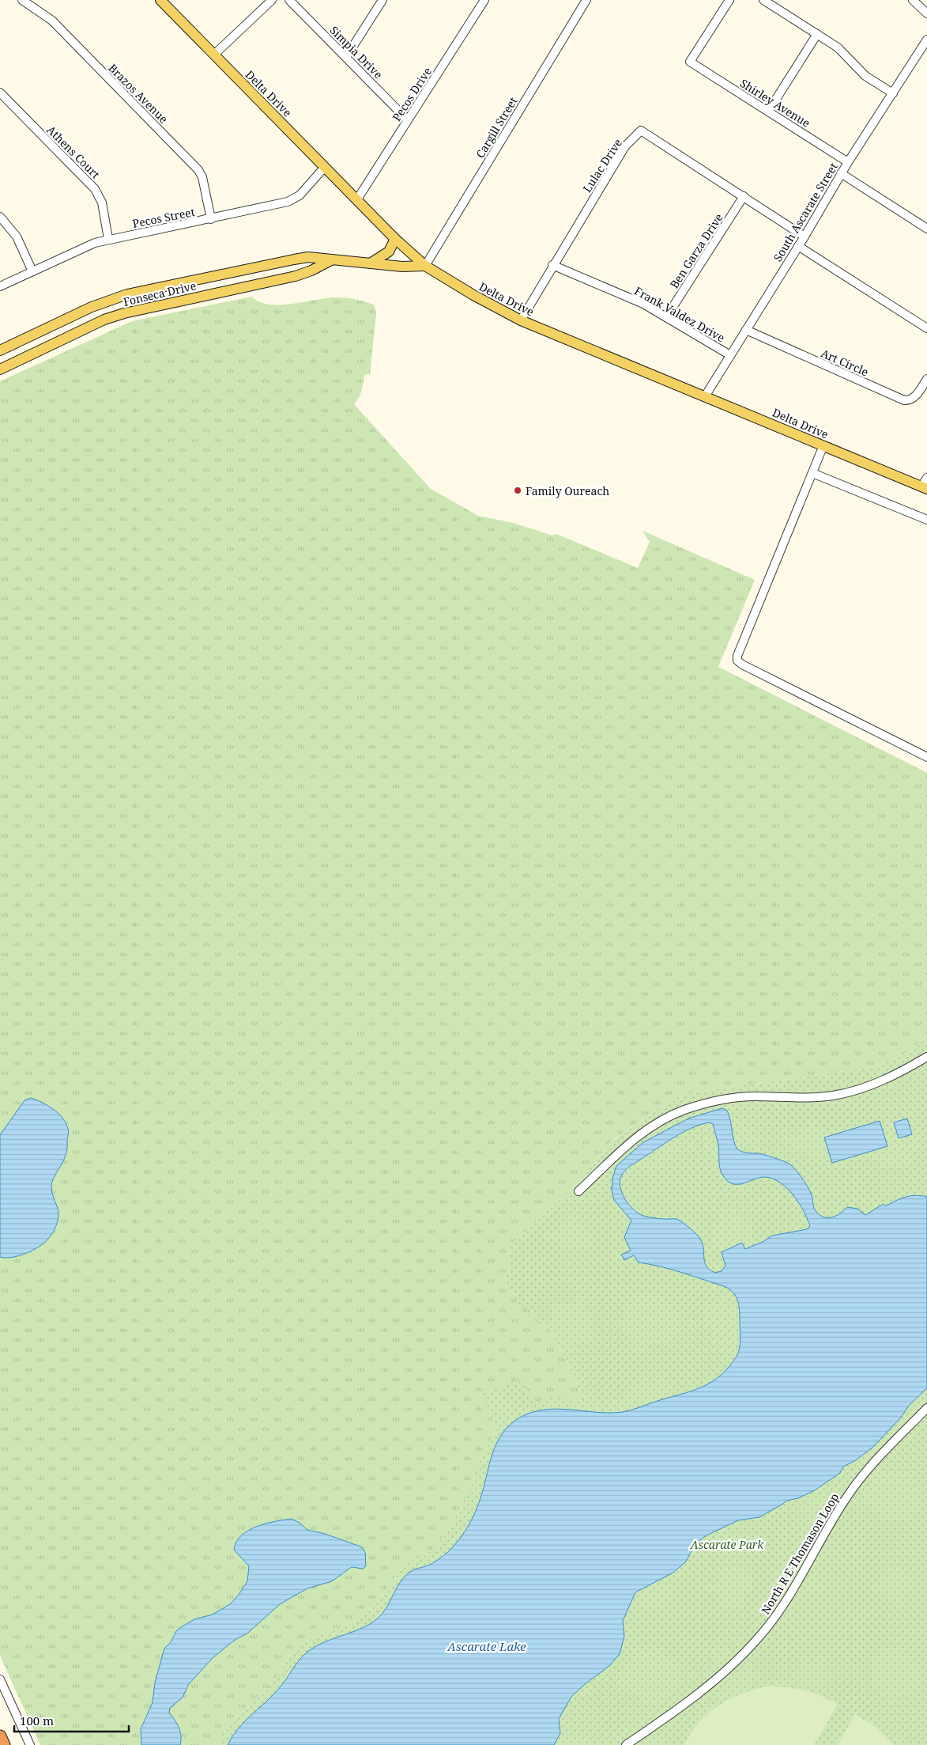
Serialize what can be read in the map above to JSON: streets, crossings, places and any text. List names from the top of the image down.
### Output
{
  "streets": {
    "main road": ["Delta Drive", "Fonseca Drive"],
    "street": [
      "Simpia Drive",
      "Brazos Avenue",
      "Pecos Drive",
      "Shirley Avenue",
      "Cargill Street",
      "Athens Court",
      "Lulac Drive",
      "South Ascarate Street",
      "Pecos Street",
      "Ben Garza Drive",
      "Frank Valdez Drive",
      "Art Circle",
      "North R E Thomason Loop"
    ]
  },
  "crossings": [
    ["Simpia Drive", "Pecos Drive"],
    ["Brazos Avenue", "Pecos Street"],
    ["Delta Drive", "Pecos Drive"],
    ["Delta Drive", "Cargill Street"],
    ["Delta Drive", "Lulac Drive"],
    ["Delta Drive", "South Ascarate Street"],
    ["Delta Drive", "Pecos Street"],
    ["Delta Drive", "Fonseca Drive"],
    ["Shirley Avenue", "South Ascarate Street"],
    ["Cargill Street", "Fonseca Drive"],
    ["Athens Court", "Pecos Street"],
    ["Lulac Drive", "South Ascarate Street"],
    ["Lulac Drive", "Ben Garza Drive"],
    ["Lulac Drive", "Frank Valdez Drive"],
    ["South Ascarate Street", "Frank Valdez Drive"],
    ["South Ascarate Street", "Art Circle"],
    ["Ben Garza Drive", "Frank Valdez Drive"]
  ],
  "water": ["Ascarate Lake"],
  "parks": ["Ascarate Park"],
  "places": ["Family Oureach"],
  "scale_bar": "100 m"
}
